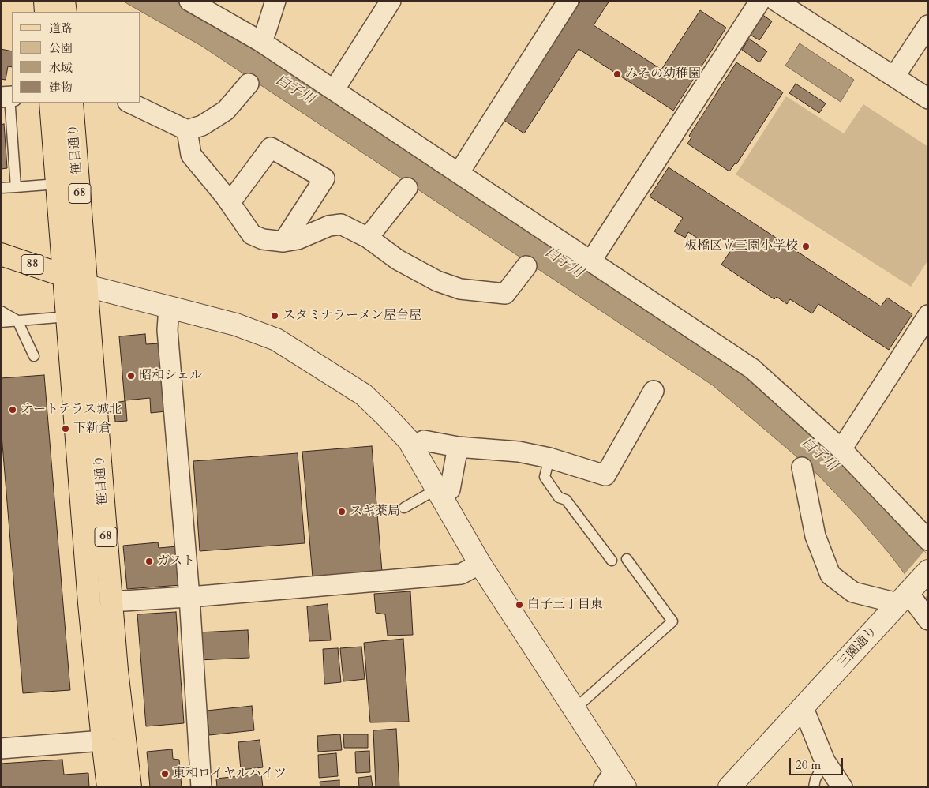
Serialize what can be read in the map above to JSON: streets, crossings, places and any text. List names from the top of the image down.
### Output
{
  "streets": {
    "main road": ["笹目通り", "68", "88"],
    "street": ["三園通り"]
  },
  "crossings": [
    ["笹目通り", "88"]
  ],
  "water": ["白子川"],
  "places": [
    "みその幼稚園",
    "板橋区立三園小学校",
    "スタミナラーメン屋台屋",
    "昭和シェル",
    "オートテラス城北",
    "下新倉",
    "スギ薬局",
    "ガスト",
    "白子三丁目東",
    "東和ロイヤルハイツ"
  ],
  "legend": [
    "道路",
    "公園",
    "水域",
    "建物"
  ],
  "scale_bar": "20 m"
}
